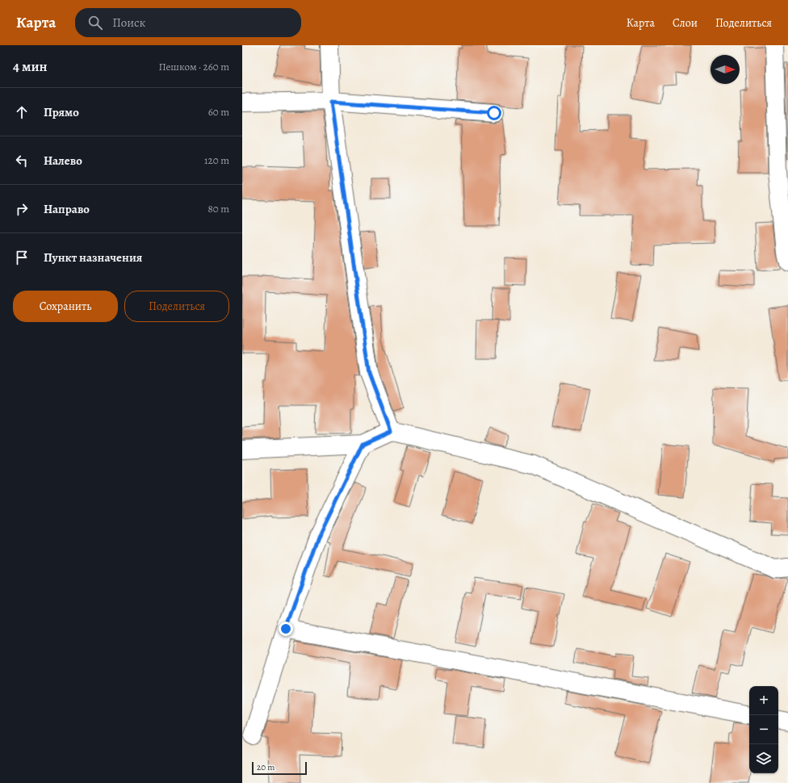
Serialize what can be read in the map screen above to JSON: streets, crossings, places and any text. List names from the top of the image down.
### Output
{
  "scale_bar": "20 m",
  "north": "right",
  "page": {
    "header": "Карта",
    "search": "Поиск",
    "nav": ["Карта", "Слои", "Поделиться"],
    "heading": ["4 мин", "Пешком · 260 m"],
    "list": [
      ["Прямо", "60 m"],
      ["Налево", "120 m"],
      ["Направо", "80 m"],
      "Пункт назначения"
    ],
    "buttons": ["Сохранить", "Поделиться"],
    "map_buttons": ["+", "−"],
    "scale": "20 m"
  }
}
